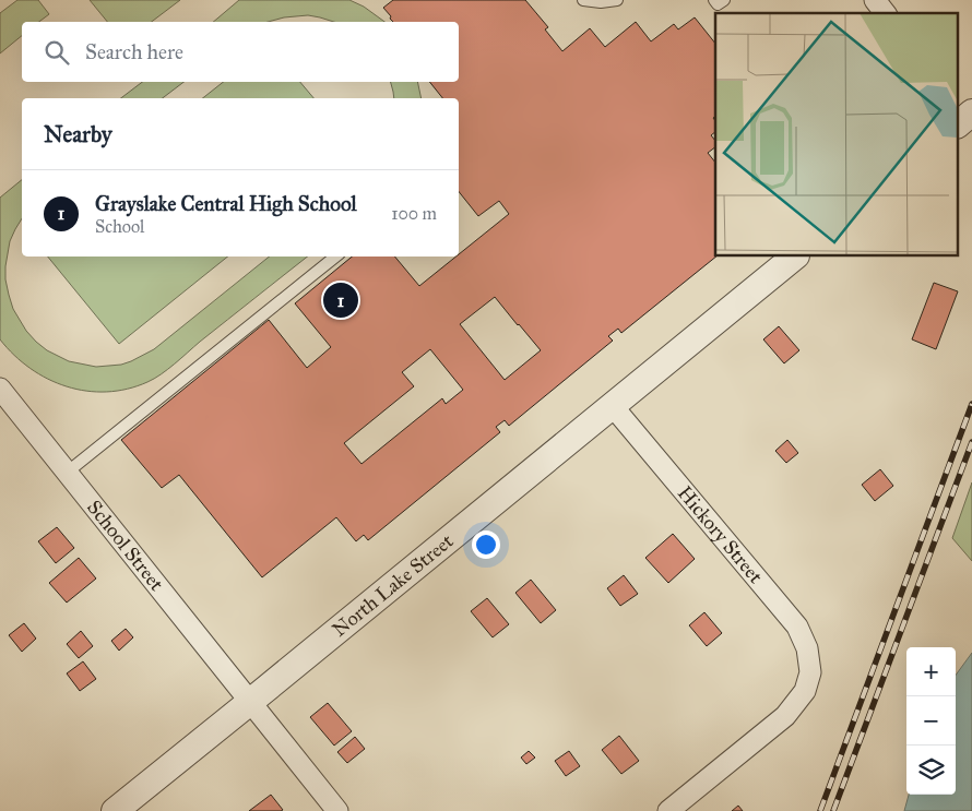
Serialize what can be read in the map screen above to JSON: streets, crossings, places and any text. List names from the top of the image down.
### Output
{
  "streets": {
    "street": ["Hickory Street", "School Street", "North Lake Street"]
  },
  "crossings": [
    ["Hickory Street", "North Lake Street"],
    ["School Street", "North Lake Street"]
  ],
  "page": {
    "search": "Search here",
    "heading": "Nearby",
    "list": [
      {
        "mark": "1",
        "name": "Grayslake Central High School",
        "note": "School",
        "value": "100 m"
      }
    ],
    "pins": "1",
    "map_buttons": ["+", "−"]
  }
}
